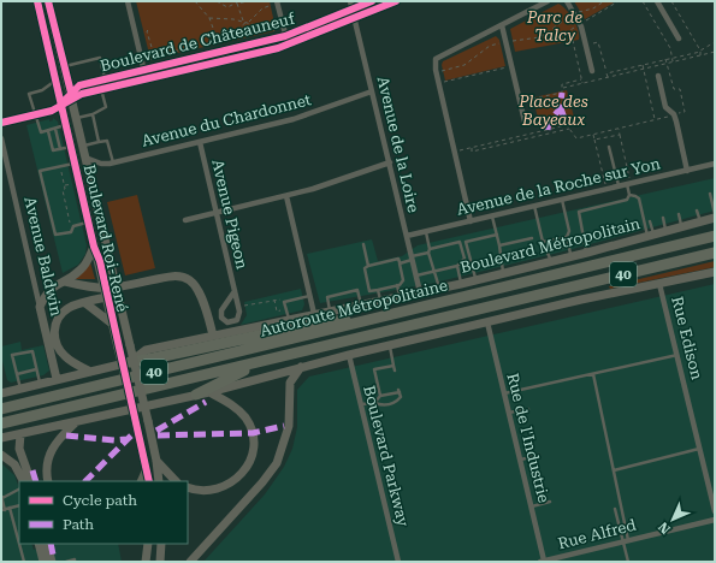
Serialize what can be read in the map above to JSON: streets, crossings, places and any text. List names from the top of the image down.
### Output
{
  "streets": {
    "highway": ["40", "Autoroute Métropolitaine"],
    "main road": [
      "Boulevard de Châteauneuf",
      "Boulevard Roi-René",
      "Boulevard Métropolitain",
      "Avenue Baldwin"
    ],
    "street": [
      "Avenue du Chardonnet",
      "Avenue de la Loire",
      "Avenue de la Roche sur Yon",
      "Avenue Pigeon",
      "Rue Edison",
      "Rue de l'Industrie",
      "Boulevard Parkway",
      "Rue Alfred"
    ]
  },
  "crossings": [
    ["Boulevard de Châteauneuf", "Avenue de la Loire"],
    ["Boulevard de Châteauneuf", "Boulevard Roi-René"],
    ["Avenue du Chardonnet", "Avenue de la Loire"],
    ["Avenue du Chardonnet", "Avenue Pigeon"],
    ["Avenue du Chardonnet", "Boulevard Roi-René"],
    ["Avenue de la Loire", "Avenue de la Roche sur Yon"],
    ["Avenue de la Loire", "Boulevard Métropolitain"],
    ["Boulevard Métropolitain", "Avenue Baldwin"],
    ["Rue de l'Industrie", "Rue Alfred"]
  ],
  "parks": ["Parc de Talcy", "Place des Bayeaux"],
  "legend": ["Cycle path", "Path"],
  "north": "bottom left"
}
